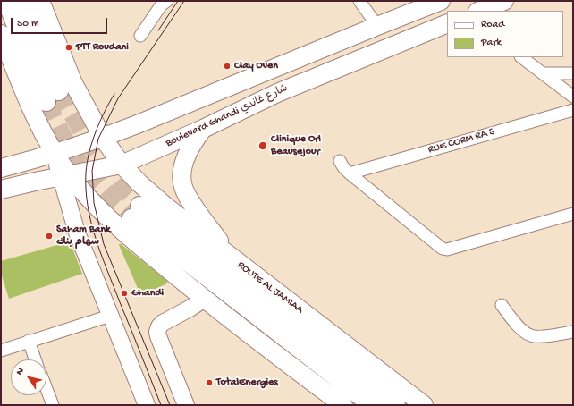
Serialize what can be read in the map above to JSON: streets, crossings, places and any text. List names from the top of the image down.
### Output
{
  "streets": {
    "main road": ["Boulevard Ghandi شارع غاندي", "ROUTE AL JAMIAA"],
    "street": ["RUE CORM RA S"]
  },
  "crossings": [
    ["Boulevard Ghandi شارع غاندي", "ROUTE AL JAMIAA"]
  ],
  "places": [
    "PTT Roudani",
    "Clay Oven",
    "Clinique Orl Beausejour",
    "Saham Bank سهام بنك",
    "Ghandi",
    "TotalEnergies"
  ],
  "legend": ["Road", "Park"],
  "scale_bar": "50 m",
  "north": "top left"
}
